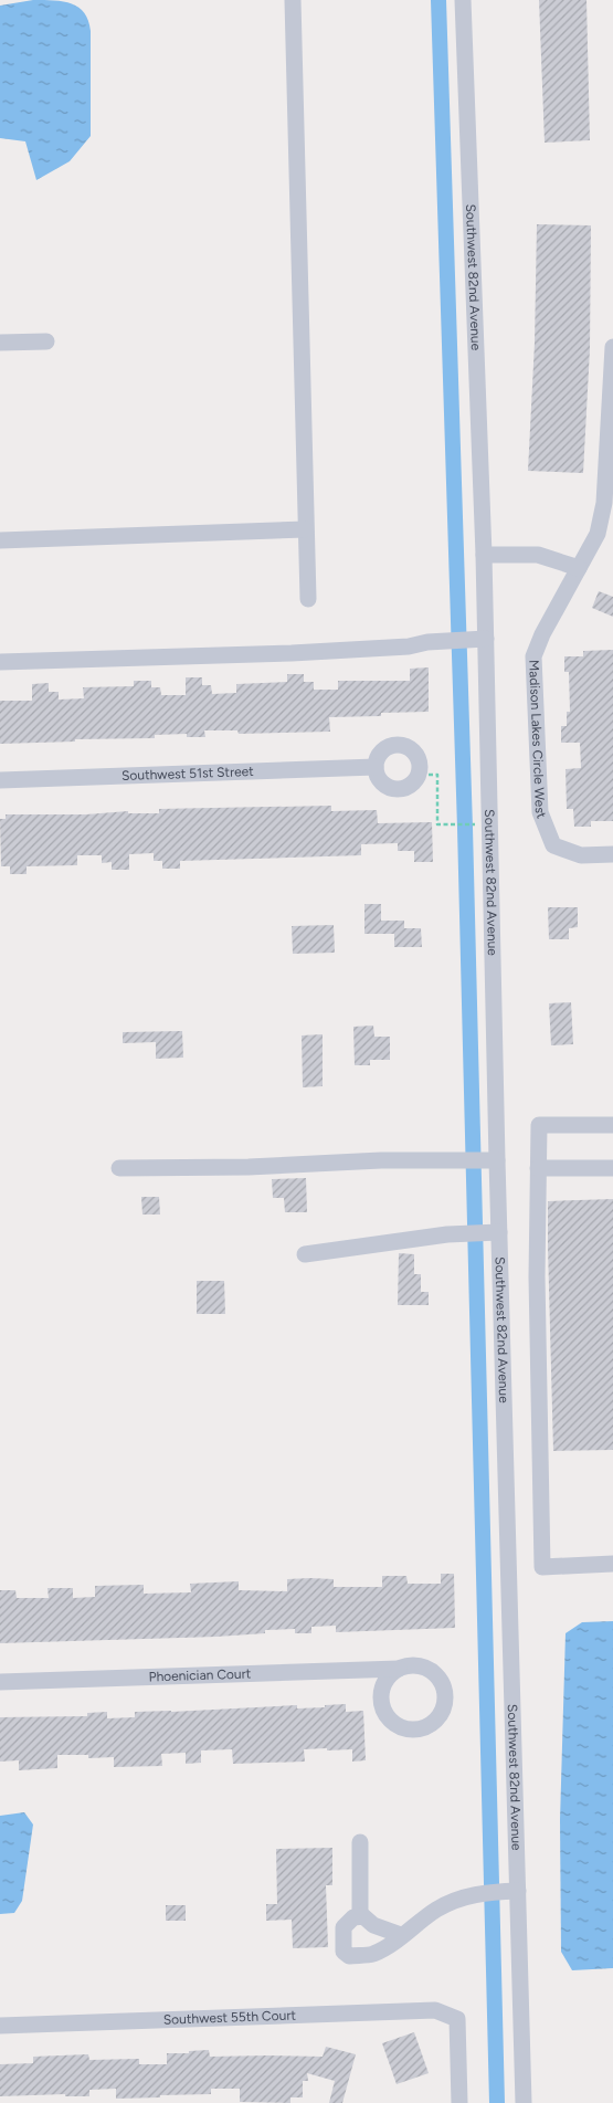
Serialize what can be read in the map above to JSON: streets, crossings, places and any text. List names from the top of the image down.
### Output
{
  "streets": {
    "street": [
      "Southwest 82nd Avenue",
      "Madison Lakes Circle West",
      "Southwest 51st Street",
      "Phoenician Court",
      "Southwest 55th Court"
    ]
  }
}
